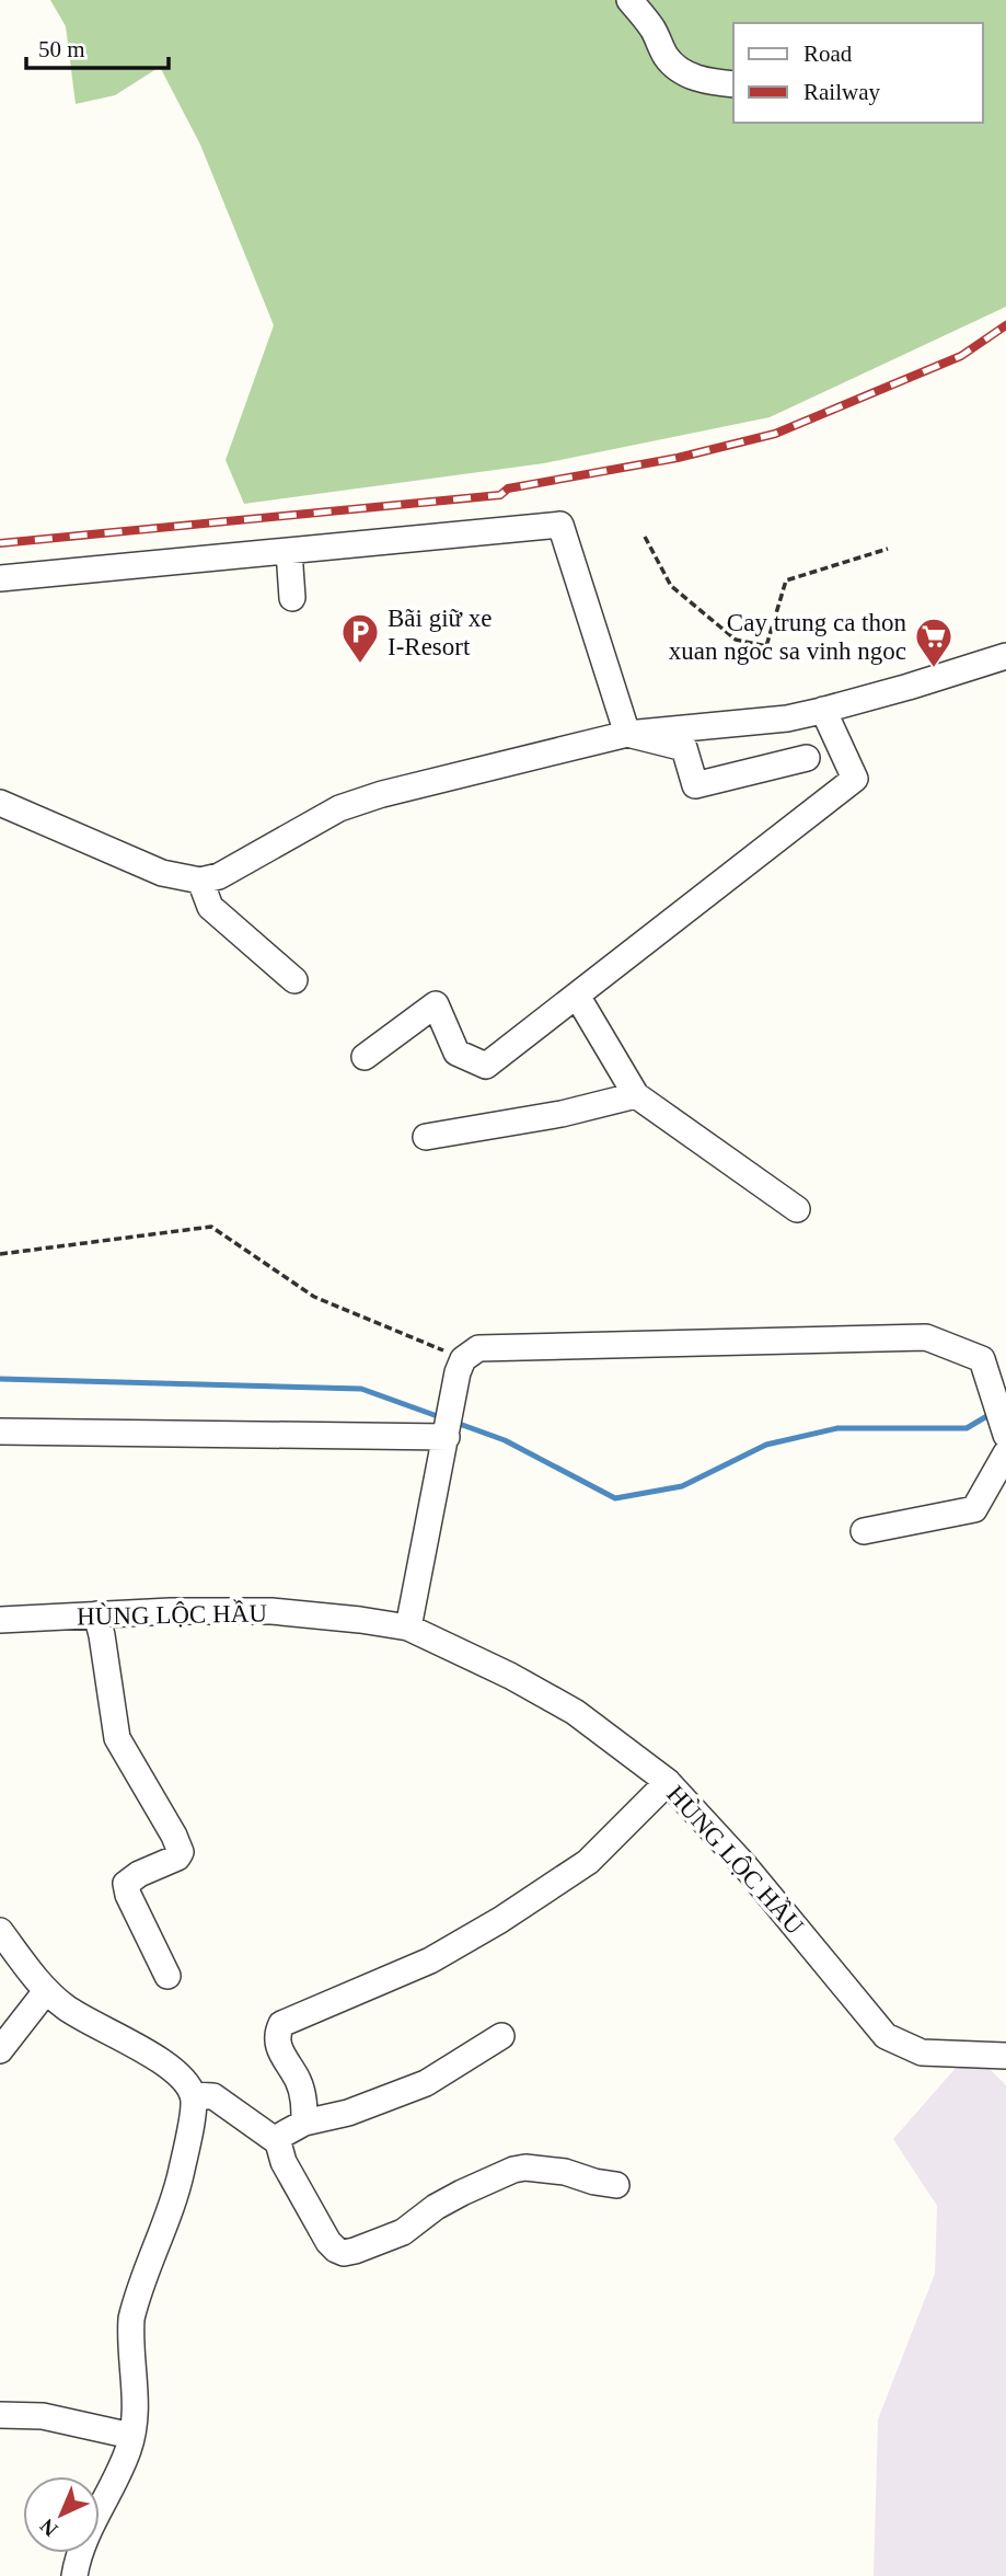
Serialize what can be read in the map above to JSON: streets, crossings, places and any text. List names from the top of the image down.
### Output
{
  "streets": {
    "street": ["HÙNG LỘC HẦU"]
  },
  "places": {
    "parking": ["Bãi giữ xe I-Resort"],
    "supermarket": ["Cay trung ca thon xuan ngoc sa vinh ngoc"]
  },
  "legend": ["Road", "Railway"],
  "scale_bar": "50 m",
  "north": "bottom left"
}
